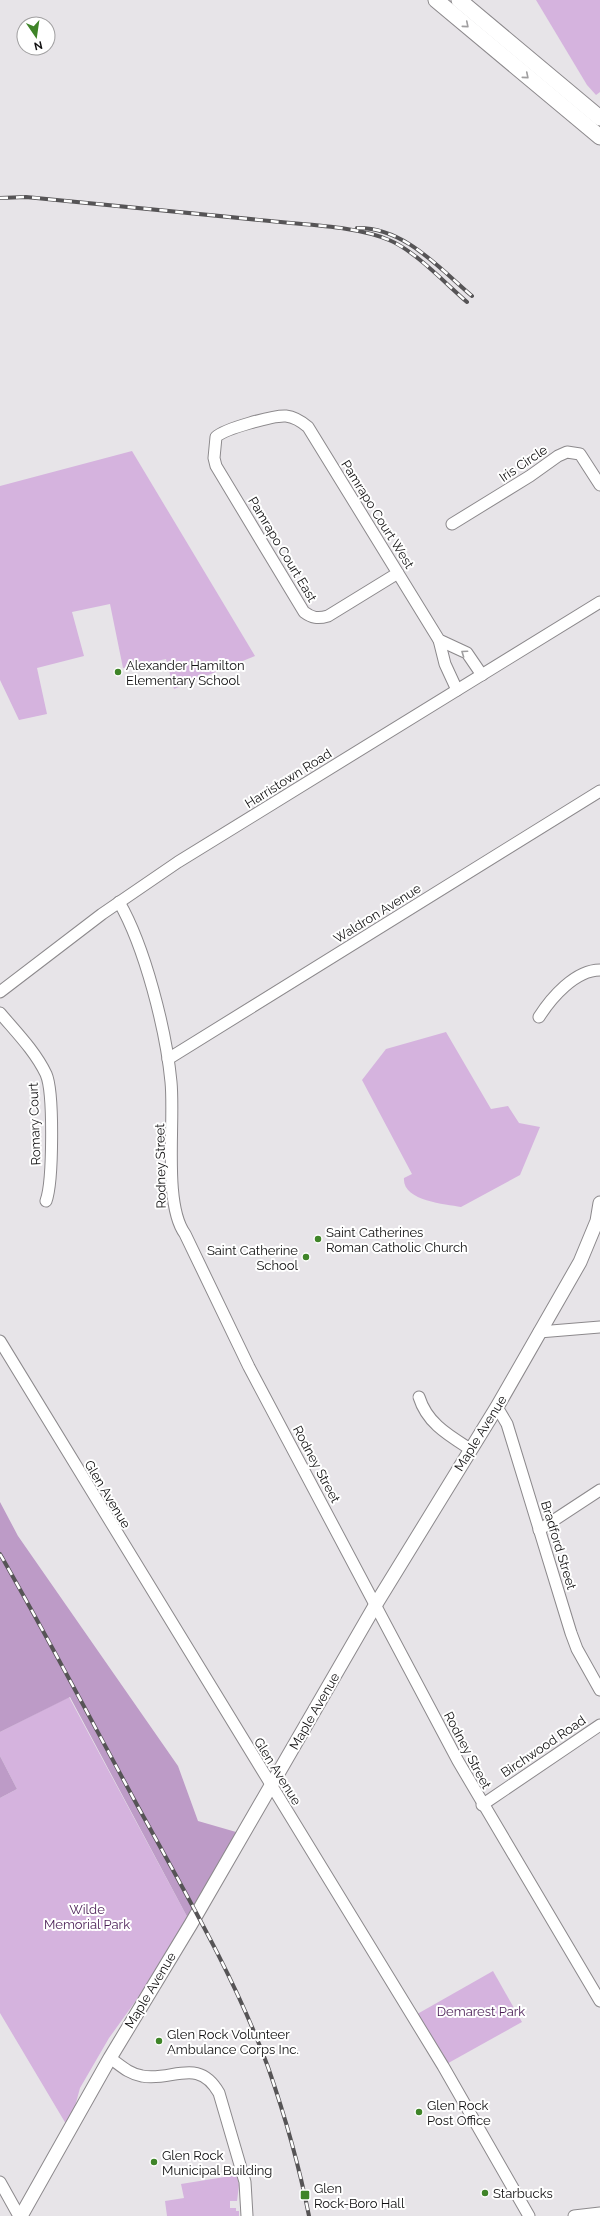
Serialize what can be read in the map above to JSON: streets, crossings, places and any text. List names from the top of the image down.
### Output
{
  "streets": {
    "main road": ["Maple Avenue"],
    "street": [
      "Iris Circle",
      "Pamrapo Court West",
      "Pamrapo Court East",
      "Harristown Road",
      "Waldron Avenue",
      "Romary Court",
      "Rodney Street",
      "Glen Avenue",
      "Bradford Street",
      "Birchwood Road"
    ]
  },
  "crossings": [
    ["Pamrapo Court West", "Pamrapo Court East"],
    ["Pamrapo Court West", "Harristown Road"],
    ["Harristown Road", "Rodney Street"],
    ["Waldron Avenue", "Rodney Street"],
    ["Rodney Street", "Maple Avenue"],
    ["Rodney Street", "Birchwood Road"],
    ["Maple Avenue", "Glen Avenue"],
    ["Maple Avenue", "Bradford Street"]
  ],
  "parks": ["Wilde Memorial Park", "Demarest Park"],
  "places": {
    "other": [
      "Alexander Hamilton Elementary School",
      "Saint Catherines Roman Catholic Church",
      "Saint Catherine School",
      "Glen Rock Volunteer Ambulance Corps Inc.",
      "Glen Rock Post Office",
      "Glen Rock Municipal Building",
      "Starbucks"
    ],
    "transit": ["Glen Rock-Boro Hall"]
  },
  "north": "bottom"
}
